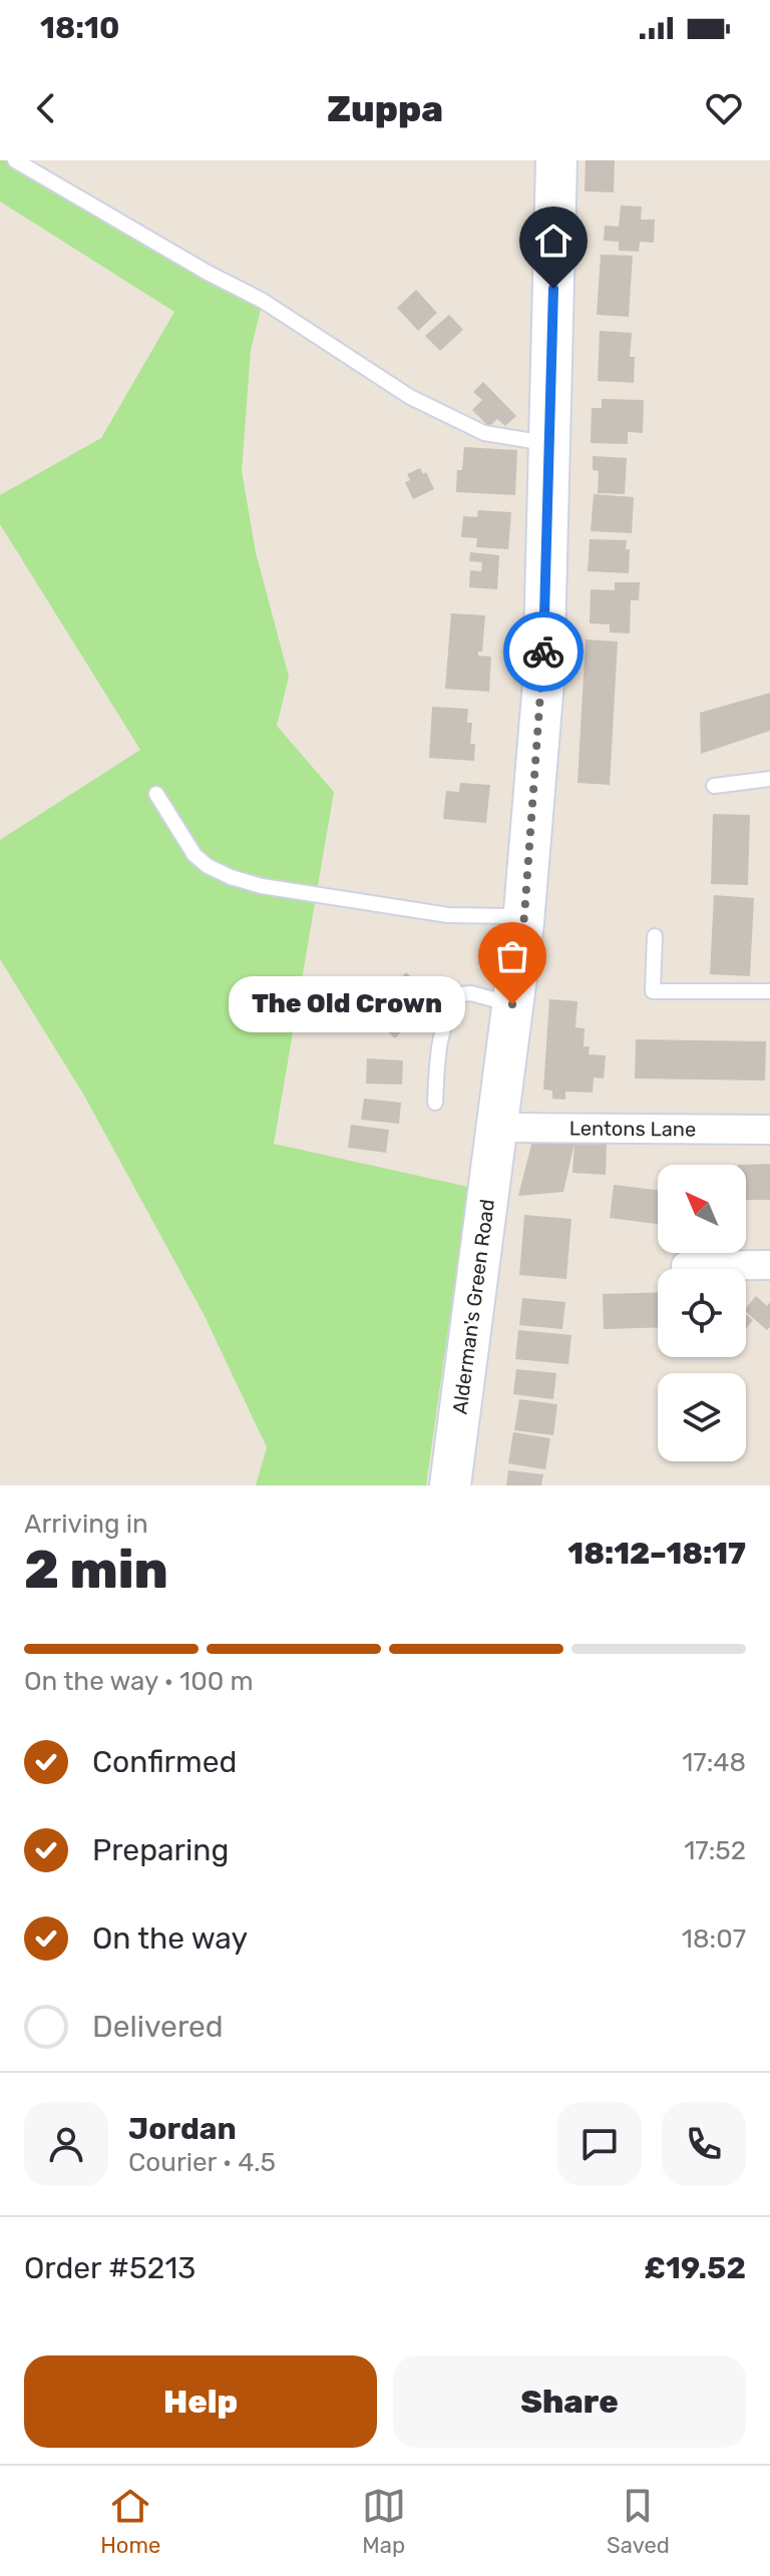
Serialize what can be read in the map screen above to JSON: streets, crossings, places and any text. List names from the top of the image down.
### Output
{
  "streets": {
    "main road": ["Alderman's Green Road"],
    "street": ["Lentons Lane"]
  },
  "crossings": [
    ["Lentons Lane", "Alderman's Green Road"]
  ],
  "places": ["The Old Crown"],
  "north": "top left",
  "page": {
    "status": "18:10",
    "header": "Zuppa",
    "bubble": "The Old Crown",
    "heading": ["2 min", "Arriving in", "18:12–18:17"],
    "panel": [
      "Jordan",
      "Courier · 4.5",
      "Order #5213",
      "£19.52"
    ],
    "bar": "On the way · 100 m",
    "list": [
      ["Confirmed", "17:48"],
      ["Preparing", "17:52"],
      ["On the way", "18:07"],
      "Delivered"
    ],
    "buttons": ["Help", "Share"],
    "tabs": ["Home", "Map", "Saved"]
  }
}
